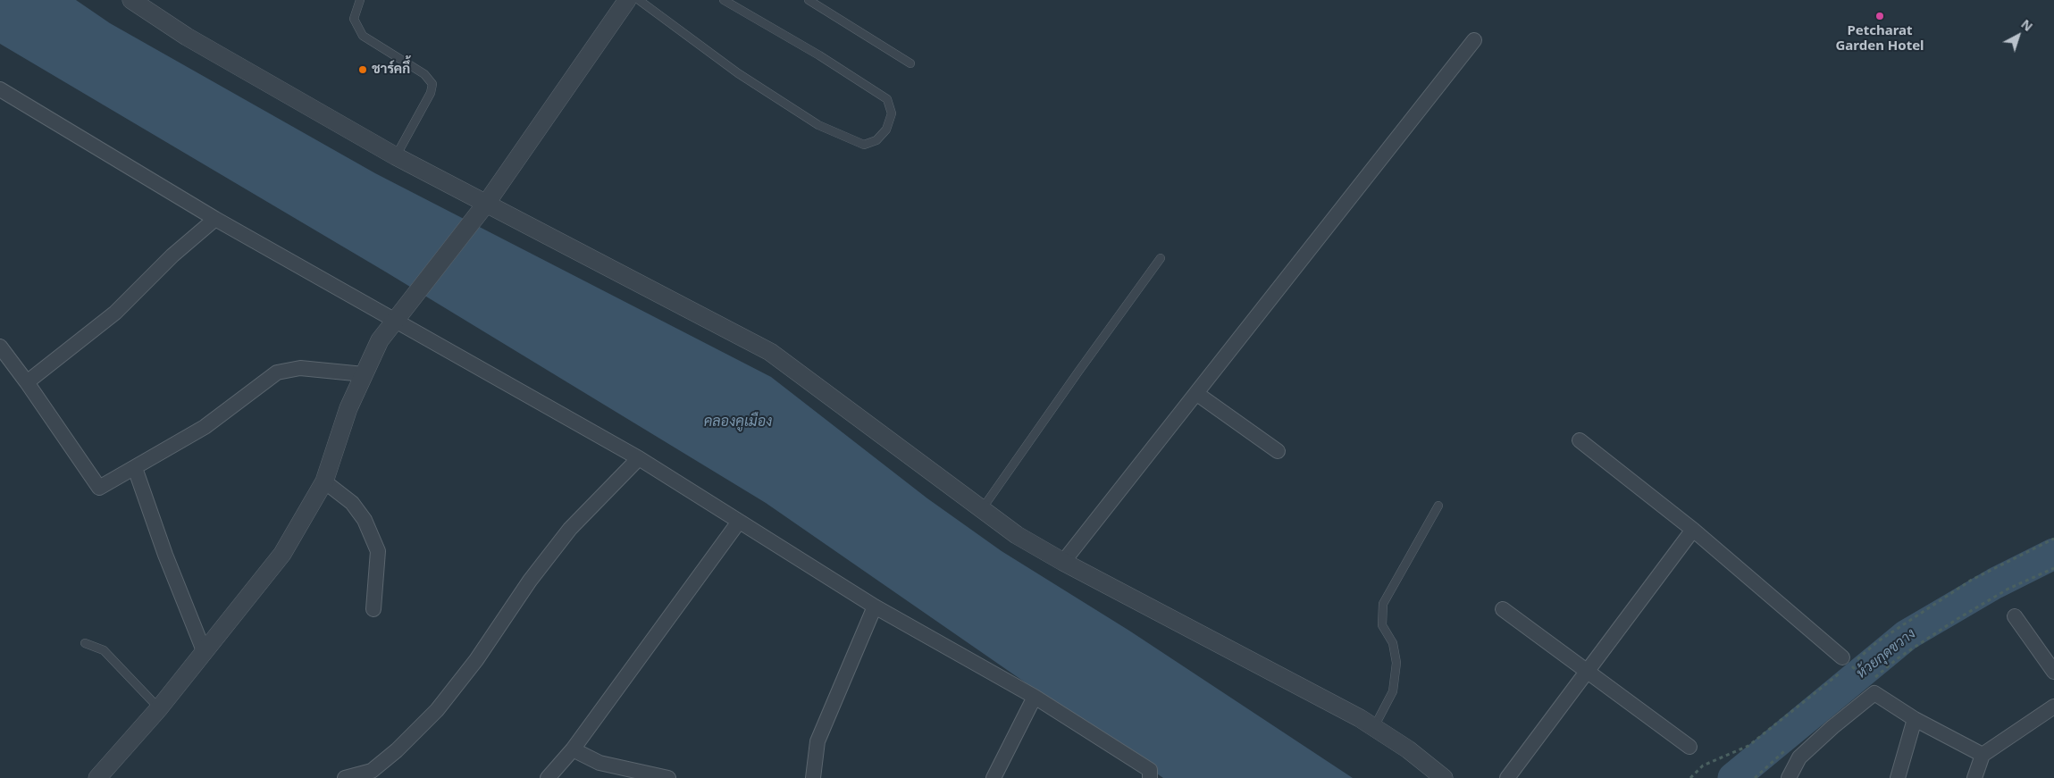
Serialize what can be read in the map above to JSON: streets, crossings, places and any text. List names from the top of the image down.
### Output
{
  "water": ["คลองคูเมือง", "ห้วยกุดขวาง"],
  "places": ["Petcharat Garden Hotel", "ชาร์คกึ้"],
  "north": "top right"
}
